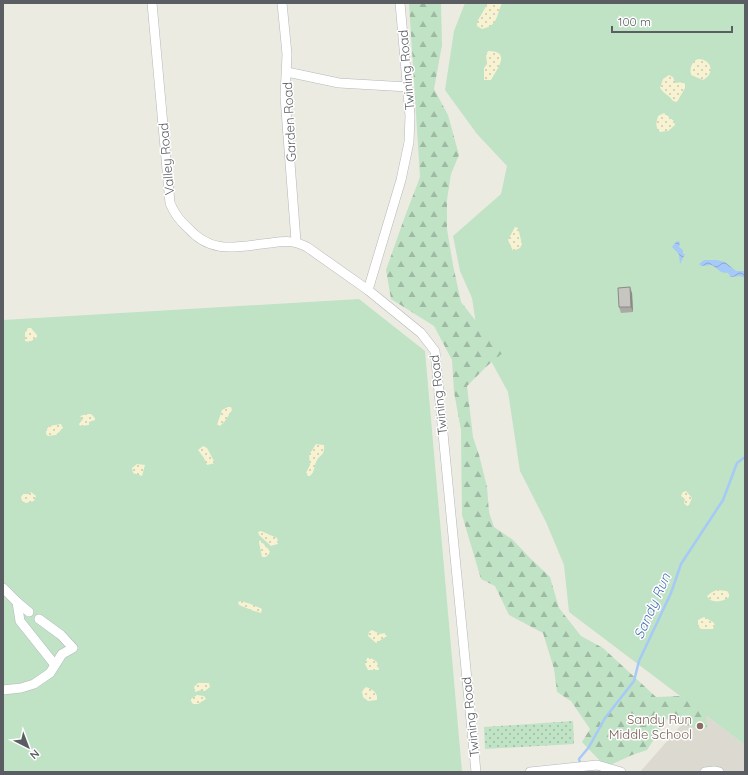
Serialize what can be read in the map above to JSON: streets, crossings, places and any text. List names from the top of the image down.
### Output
{
  "streets": {
    "street": ["Twining Road", "Garden Road", "Valley Road"]
  },
  "crossings": [
    ["Twining Road", "Valley Road"],
    ["Garden Road", "Valley Road"]
  ],
  "water": ["Sandy Run"],
  "places": ["Sandy Run Middle School"],
  "scale_bar": "100 m",
  "north": "bottom right"
}
